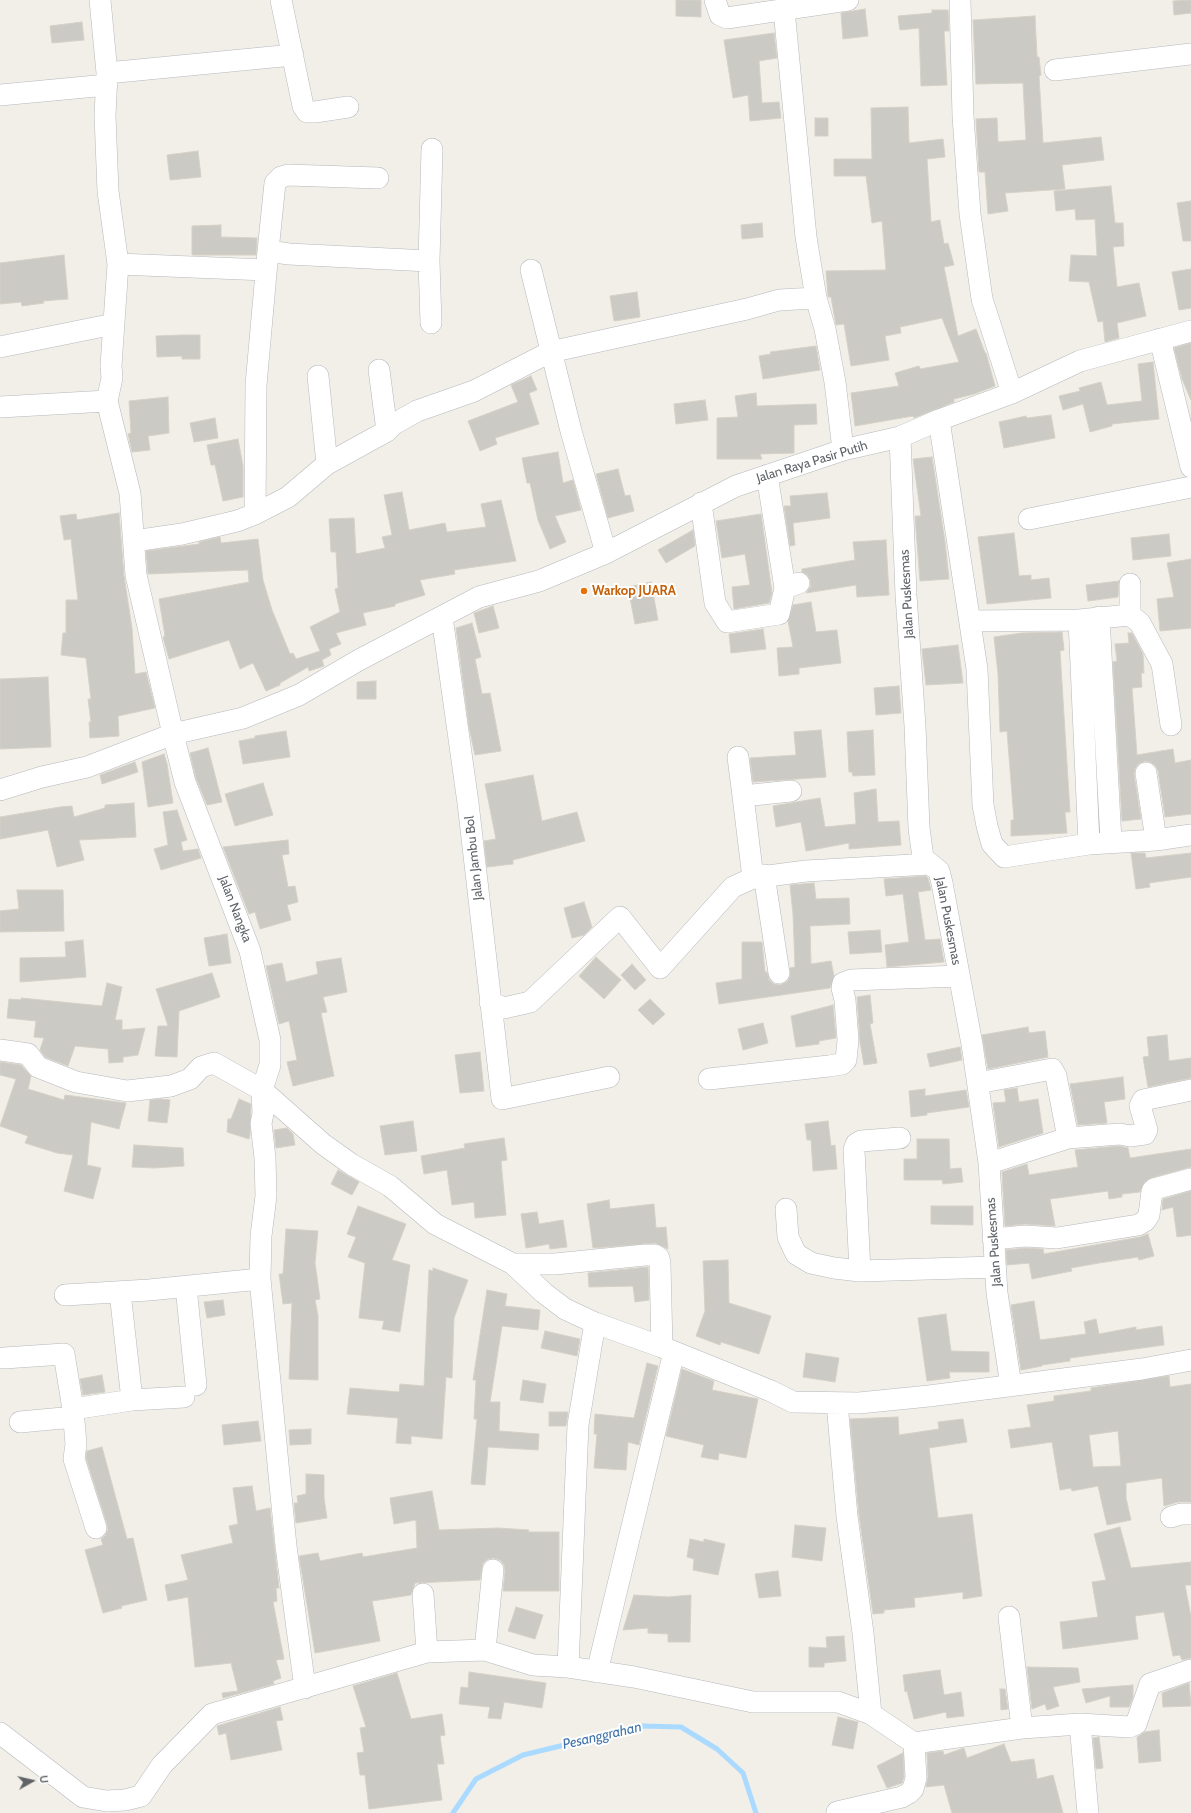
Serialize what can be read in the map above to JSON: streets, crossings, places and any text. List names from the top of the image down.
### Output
{
  "streets": {
    "street": [
      "Jalan Raya Pasir Putih",
      "Jalan Puskesmas",
      "Jalan Jambu Bol",
      "Jalan Nangka"
    ]
  },
  "crossings": [
    ["Jalan Raya Pasir Putih", "Jalan Puskesmas"],
    ["Jalan Raya Pasir Putih", "Jalan Jambu Bol"],
    ["Jalan Raya Pasir Putih", "Jalan Nangka"]
  ],
  "water": ["Pesanggrahan"],
  "places": ["Warkop JUARA"],
  "north": "right"
}
